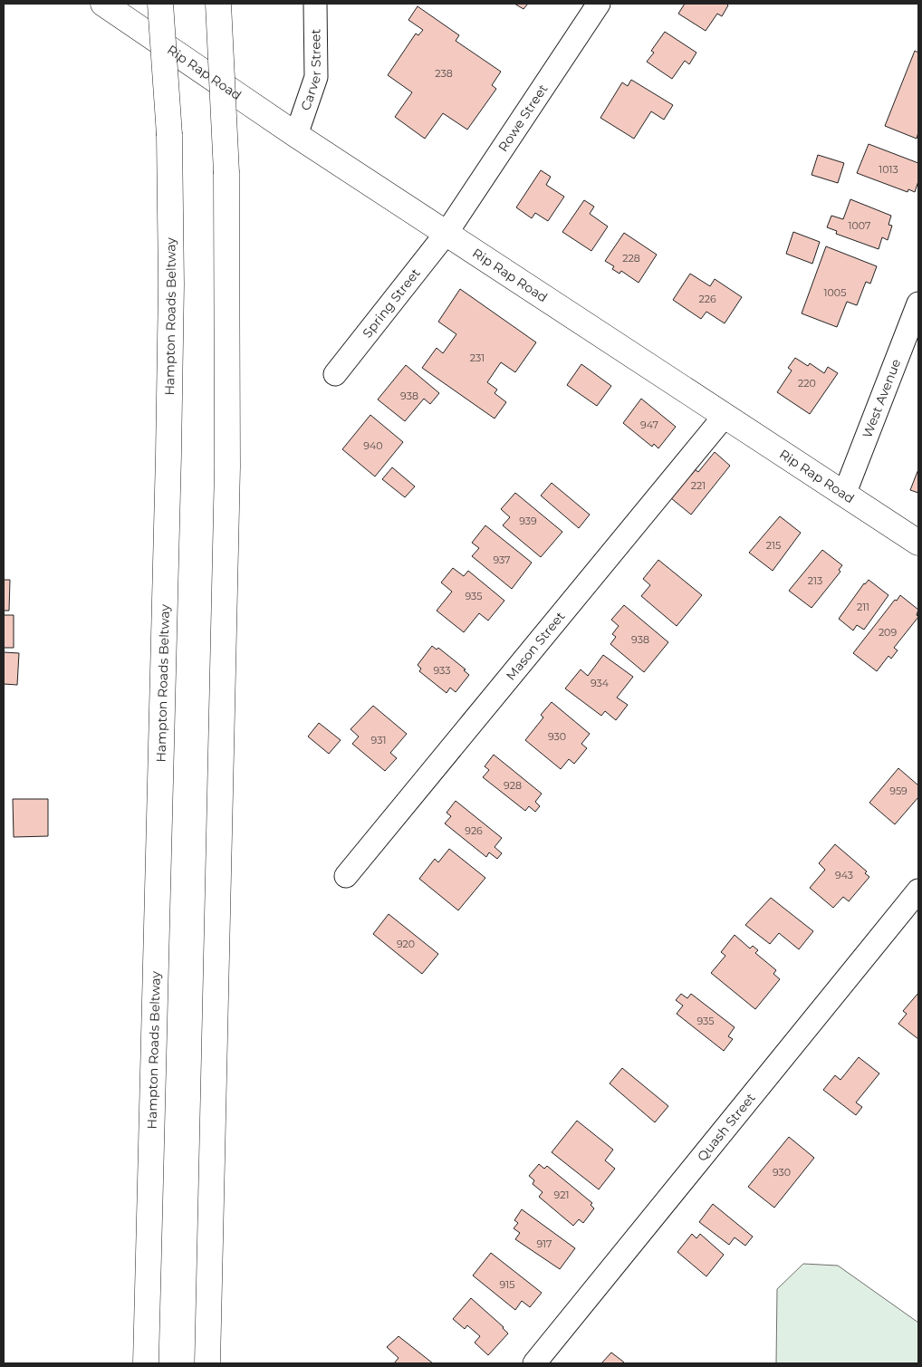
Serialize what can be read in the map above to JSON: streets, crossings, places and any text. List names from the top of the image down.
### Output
{
  "streets": {
    "main road": ["Rip Rap Road", "Hampton Roads Beltway"],
    "street": [
      "Carver Street",
      "Rowe Street",
      "Spring Street",
      "West Avenue",
      "Mason Street",
      "Quash Street"
    ]
  },
  "crossings": [
    ["Carver Street", "Rip Rap Road"],
    ["Rip Rap Road", "Rowe Street"],
    ["Rip Rap Road", "Spring Street"],
    ["Rip Rap Road", "West Avenue"],
    ["Rip Rap Road", "Mason Street"],
    ["Rowe Street", "Spring Street"]
  ],
  "house_numbers": [
    "238",
    "1013",
    "1007",
    "228",
    "1005",
    "226",
    "231",
    "220",
    "938",
    "947",
    "940",
    "221",
    "939",
    "215",
    "937",
    "213",
    "935",
    "211",
    "209",
    "938",
    "933",
    "934",
    "930",
    "931",
    "928",
    "959",
    "926",
    "943",
    "920",
    "935",
    "930",
    "921",
    "917",
    "915"
  ]
}
